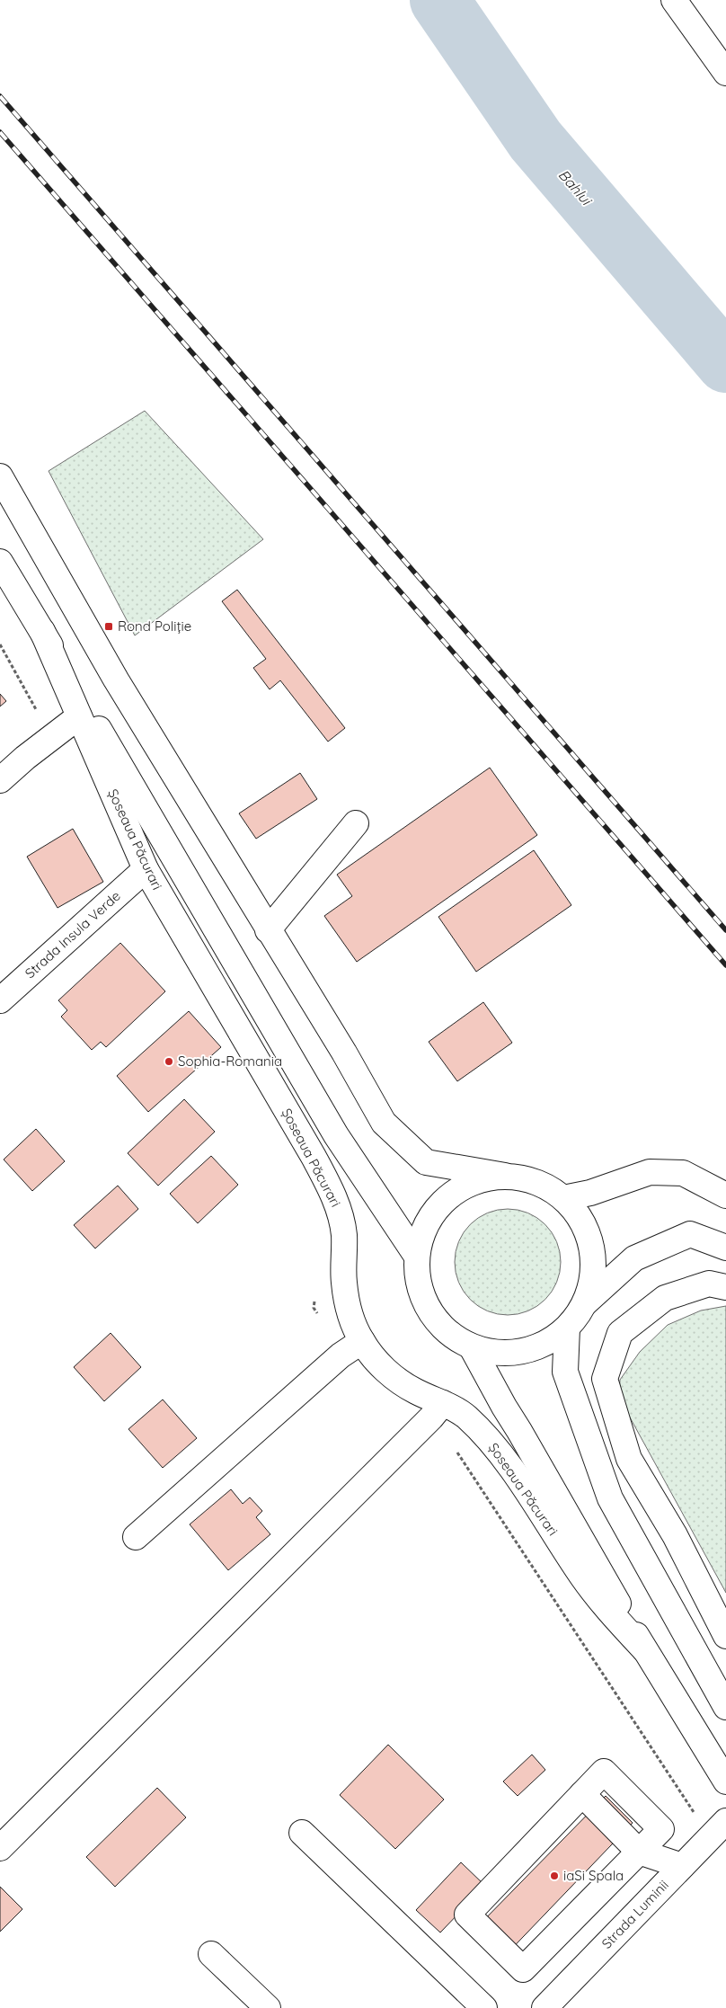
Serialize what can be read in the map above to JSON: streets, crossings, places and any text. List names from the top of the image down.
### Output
{
  "streets": {
    "main road": ["Șoseaua Păcurari", "Strada Insula Verde", "Strada Luminii"]
  },
  "crossings": [
    ["Șoseaua Păcurari", "Strada Insula Verde"]
  ],
  "water": ["Bahlui"],
  "places": {
    "transit": ["Rond Poliție"],
    "other": ["Sophia-Romania", "iaSi Spala"]
  }
}
